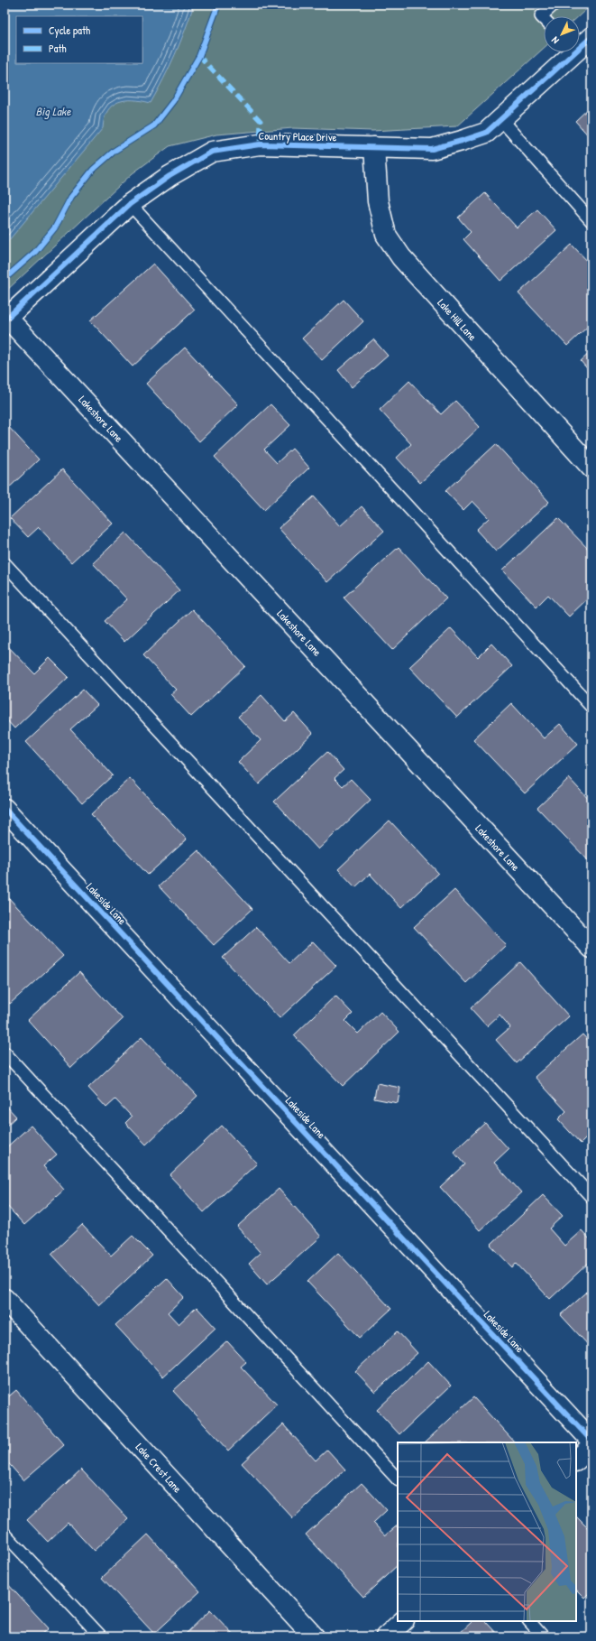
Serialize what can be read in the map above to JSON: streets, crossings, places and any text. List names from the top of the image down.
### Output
{
  "streets": {
    "street": [
      "Country Place Drive",
      "Lake Hill Lane",
      "Lakeshore Lane",
      "Lakeside Lane",
      "Lake Crest Lane"
    ]
  },
  "crossings": [
    ["Country Place Drive", "Lake Hill Lane"],
    ["Country Place Drive", "Lakeshore Lane"]
  ],
  "water": ["Big Lake"],
  "legend": ["Cycle path", "Path"],
  "north": "bottom left"
}
